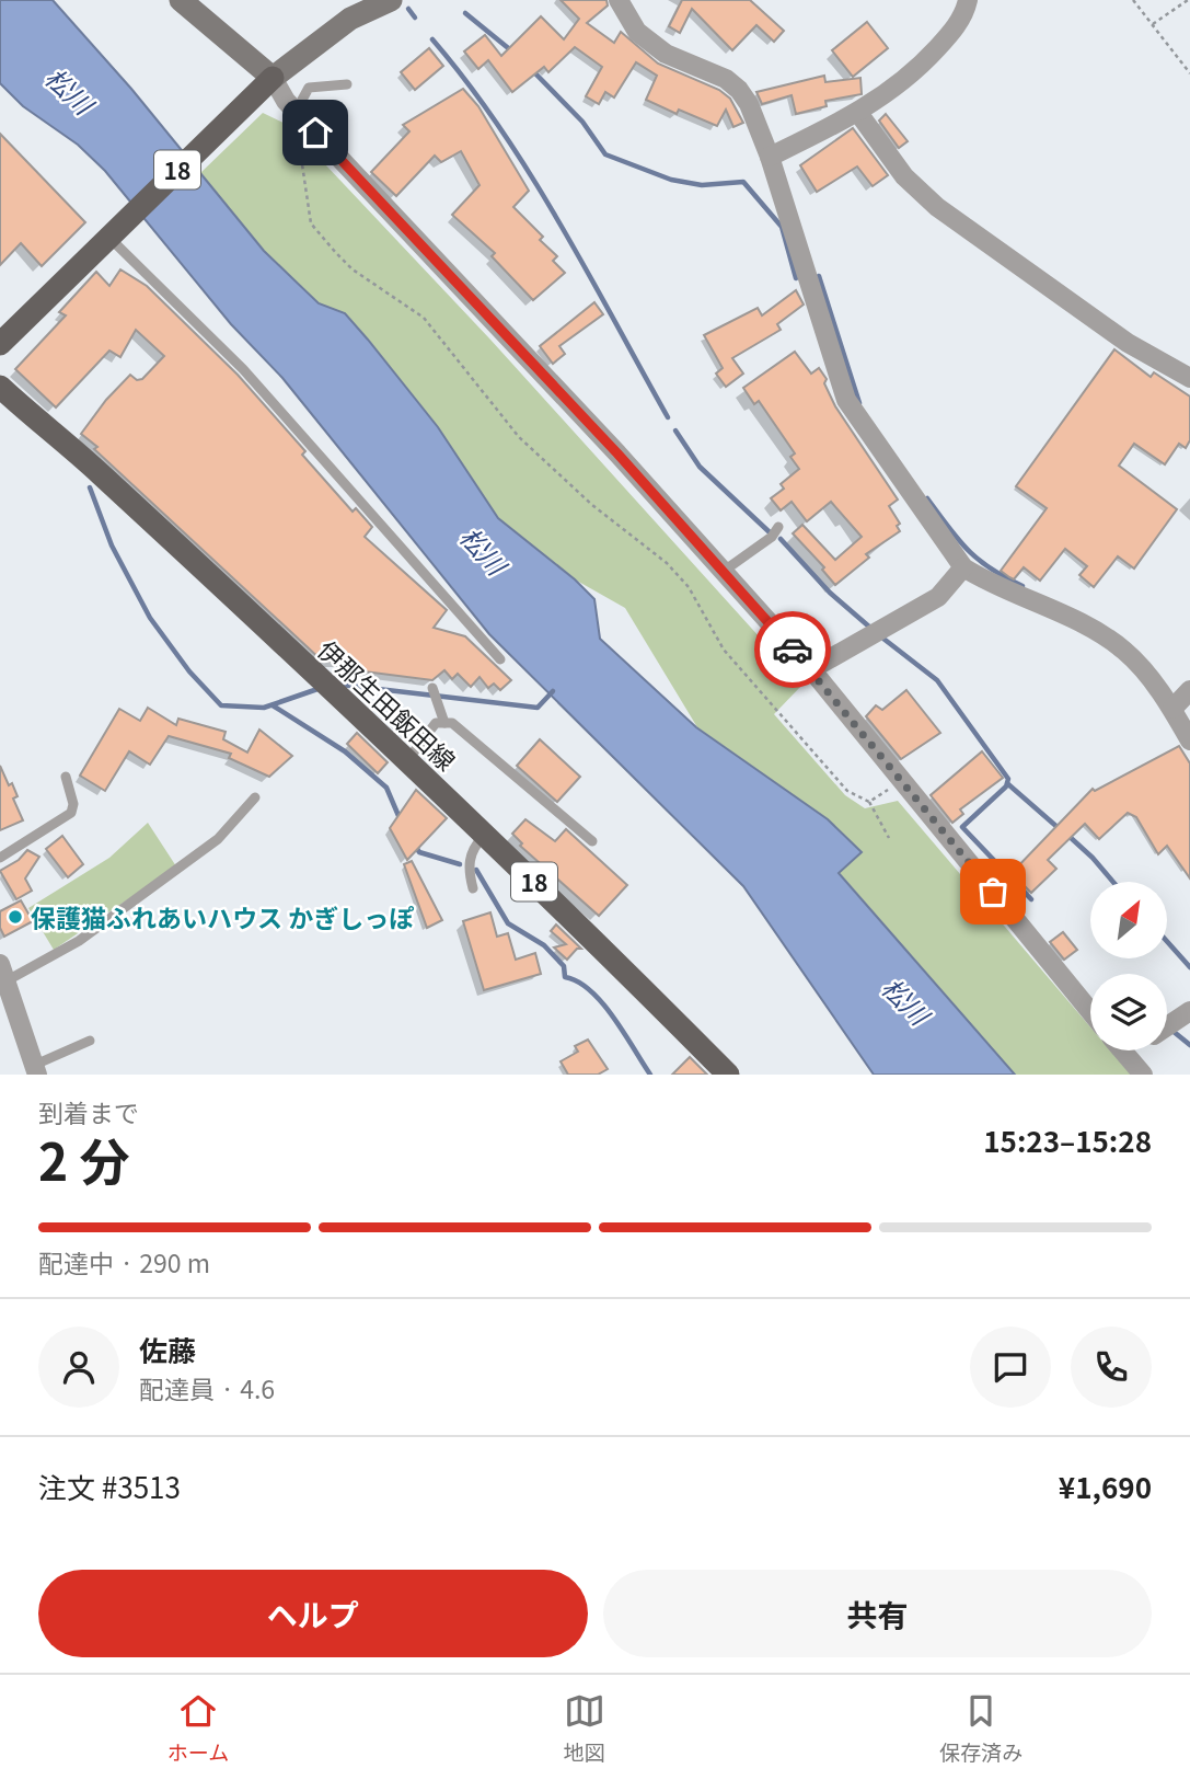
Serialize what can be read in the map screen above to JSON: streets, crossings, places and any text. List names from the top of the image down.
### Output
{
  "streets": {
    "main road": ["18", "伊那生田飯田線"]
  },
  "water": ["松川"],
  "places": ["保護猫ふれあいハウス かぎしっぽ"],
  "north": "top right",
  "page": {
    "heading": ["2 分", "到着まで", "15:23–15:28"],
    "panel": [
      "佐藤",
      "配達員 · 4.6",
      "注文 #3513",
      "¥1,690"
    ],
    "bar": "配達中 · 290 m",
    "buttons": ["ヘルプ", "共有"],
    "tabs": ["ホーム", "地図", "保存済み"]
  }
}
